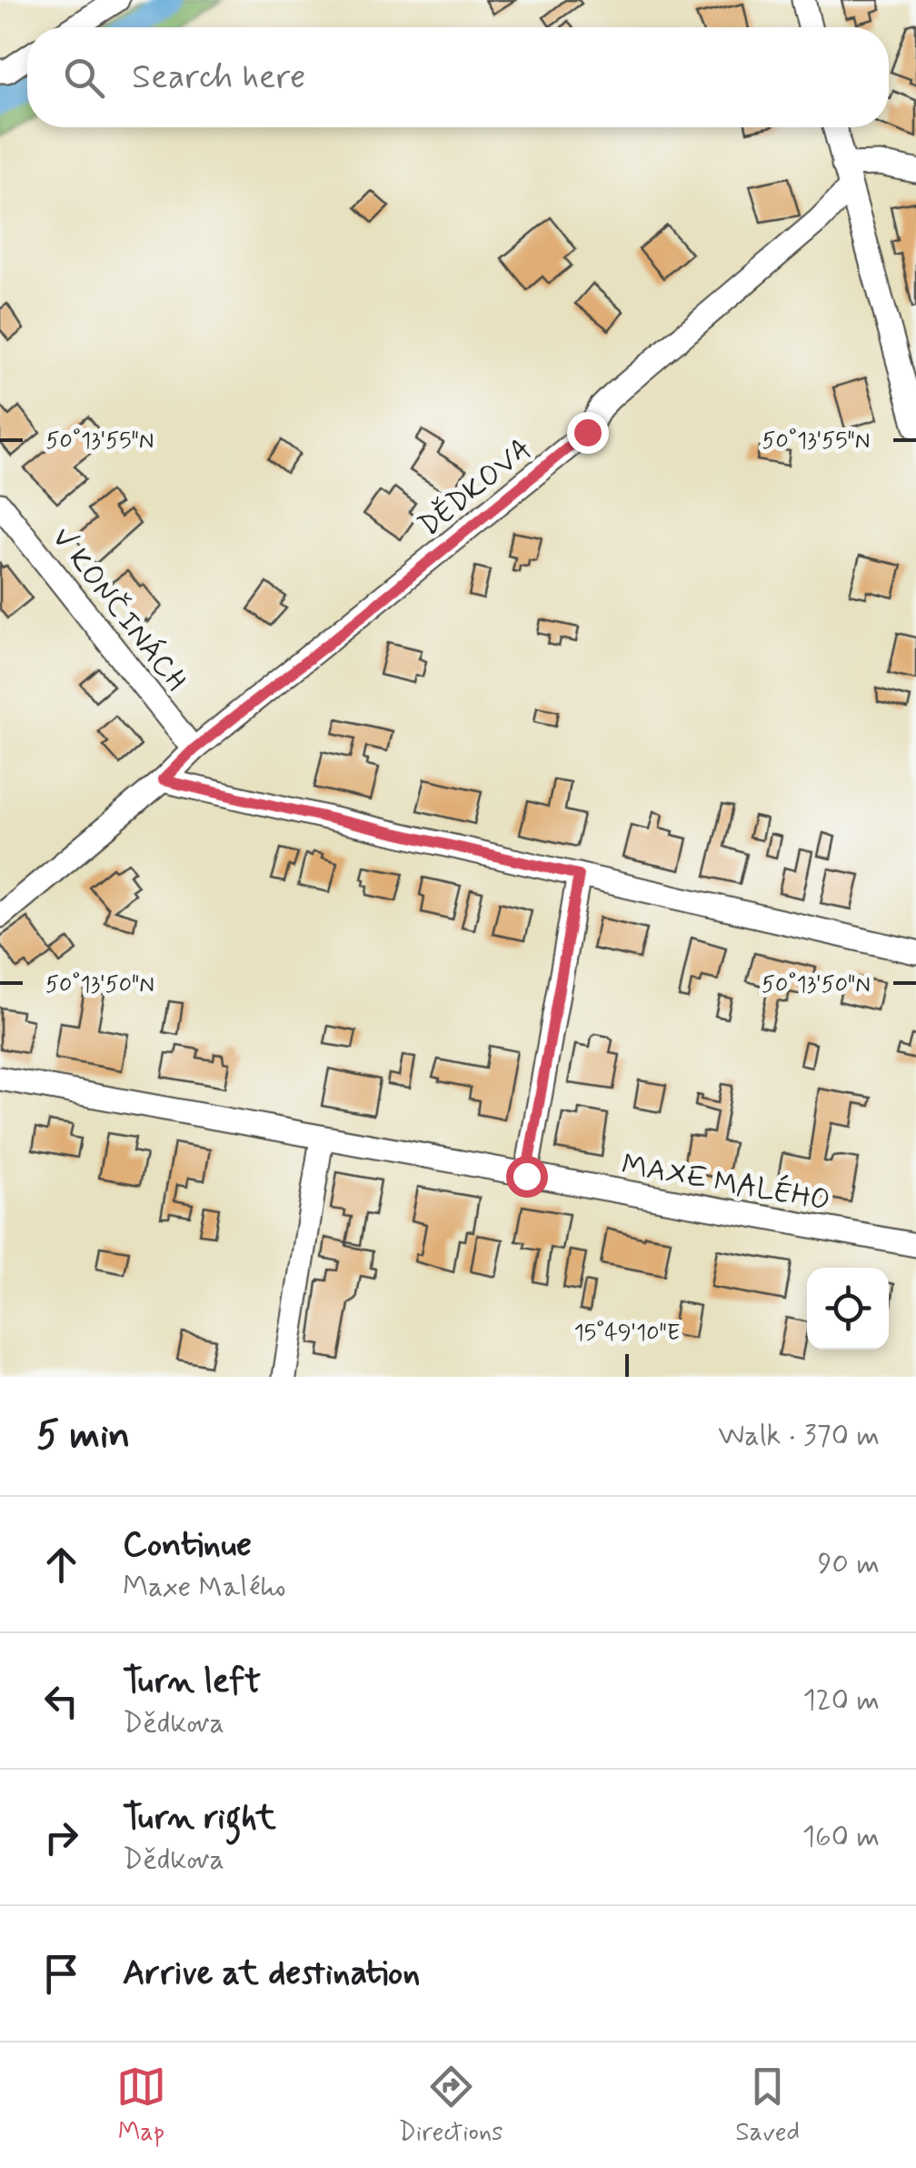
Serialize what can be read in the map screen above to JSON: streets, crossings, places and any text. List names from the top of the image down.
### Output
{
  "streets": {
    "street": ["DĚDKOVA", "V KONČINÁCH", "MAXE MALÉHO"]
  },
  "crossings": [
    ["DĚDKOVA", "V KONČINÁCH"]
  ],
  "page": {
    "search": "Search here",
    "heading": ["5 min", "Walk · 370 m"],
    "list": [
      ["Continue", "Maxe Malého", "90 m"],
      ["Turn left", "Dědkova", "120 m"],
      ["Turn right", "Dědkova", "160 m"],
      "Arrive at destination"
    ],
    "nav": ["Map", "Directions", "Saved"]
  },
  "coordinates": ["50°13'55\"N", "50°13'50\"N", "15°49'10\"E"]
}
